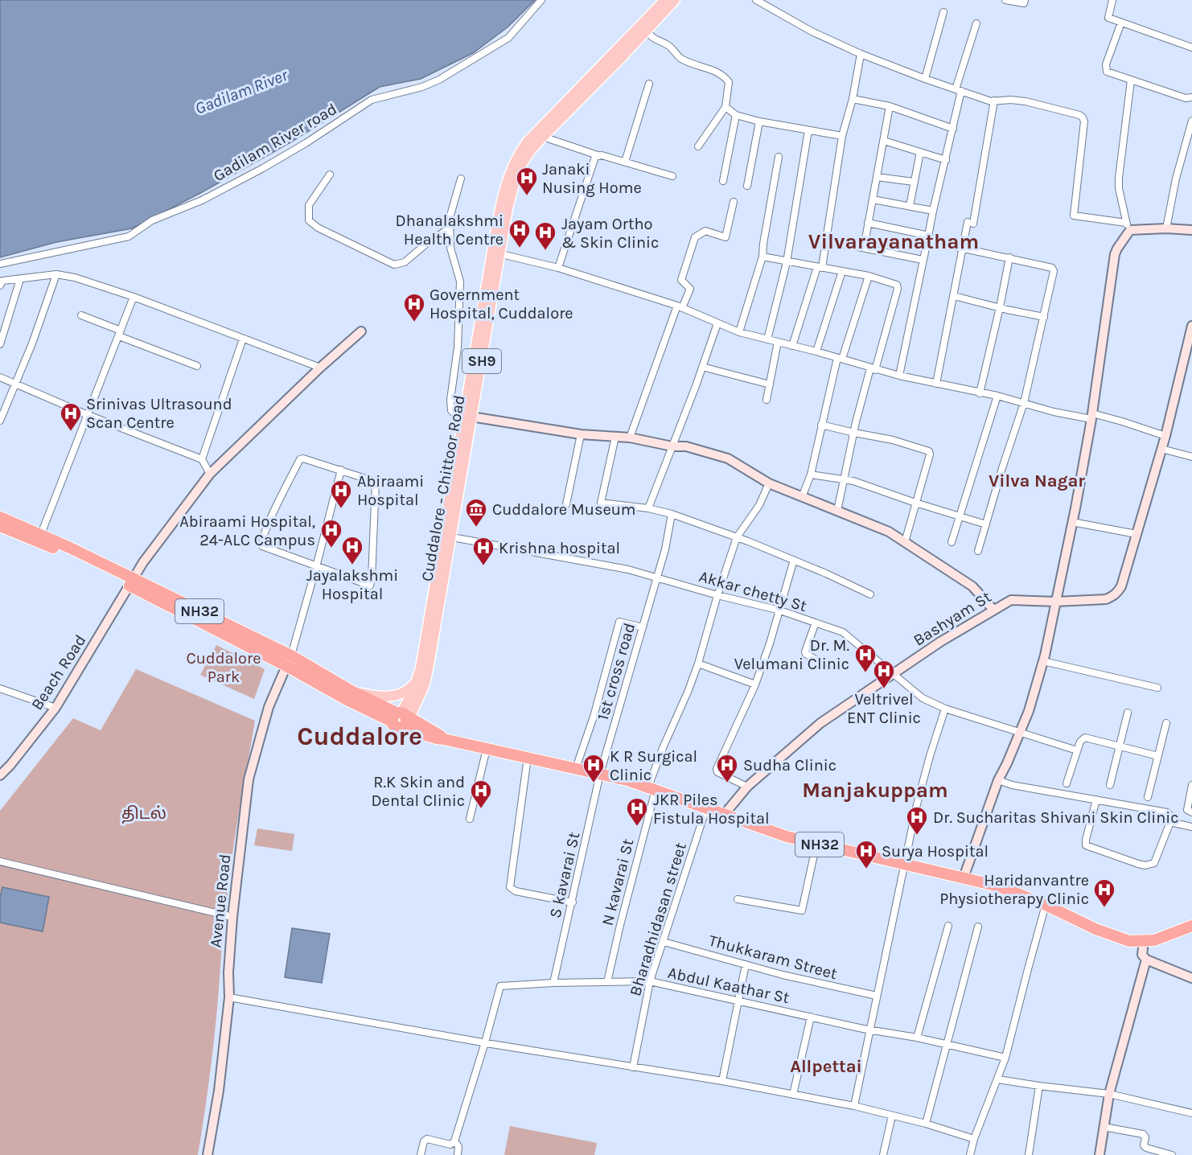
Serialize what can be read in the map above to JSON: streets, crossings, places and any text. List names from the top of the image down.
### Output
{
  "streets": {
    "highway": ["NH32"],
    "main road": ["SH9", "Cuddalore - Chittoor Road"],
    "street": [
      "Gadilam River road",
      "Akkar chetty St",
      "Bashyam St",
      "1st cross road",
      "Beach Road",
      "S kavarai St",
      "N kavarai St",
      "Avenue Road",
      "Bharadhidasan street",
      "Thukkaram Street",
      "Abdul Kaathar St"
    ]
  },
  "crossings": [
    ["Cuddalore - Chittoor Road", "Akkar chetty St"],
    ["Cuddalore - Chittoor Road", "NH32"],
    ["Akkar chetty St", "Bashyam St"],
    ["Akkar chetty St", "1st cross road"],
    ["Akkar chetty St", "N kavarai St"],
    ["NH32", "Bashyam St"],
    ["NH32", "1st cross road"],
    ["NH32", "Beach Road"],
    ["NH32", "S kavarai St"],
    ["NH32", "N kavarai St"],
    ["NH32", "Avenue Road"],
    ["NH32", "Bharadhidasan street"],
    ["1st cross road", "S kavarai St"],
    ["S kavarai St", "Abdul Kaathar St"],
    ["N kavarai St", "Abdul Kaathar St"],
    ["Bharadhidasan street", "Thukkaram Street"],
    ["Bharadhidasan street", "Abdul Kaathar St"]
  ],
  "districts": [
    "Vilvarayanatham",
    "Vilva Nagar",
    "Cuddalore",
    "Manjakuppam",
    "Allpettai"
  ],
  "water": ["Gadilam River"],
  "parks": ["Cuddalore Park", "திடல்"],
  "places": {
    "hospital": [
      "Janaki Nusing Home",
      "Dhanalakshmi Health Centre",
      "Jayam Ortho & Skin Clinic",
      "Government Hospital, Cuddalore",
      "Srinivas Ultrasound Scan Centre",
      "Abiraami Hospital",
      "Abiraami Hospital, 24-ALC Campus",
      "Jayalakshmi Hospital",
      "Krishna hospital",
      "Dr. M. Velumani Clinic",
      "Veltrivel ENT Clinic",
      "K R Surgical Clinic",
      "Sudha Clinic",
      "R.K Skin and Dental Clinic",
      "JKR Piles Fistula Hospital",
      "Dr. Sucharitas Shivani Skin Clinic",
      "Surya Hospital",
      "Haridanvantre Physiotherapy Clinic"
    ],
    "museum": ["Cuddalore Museum"]
  }
}
